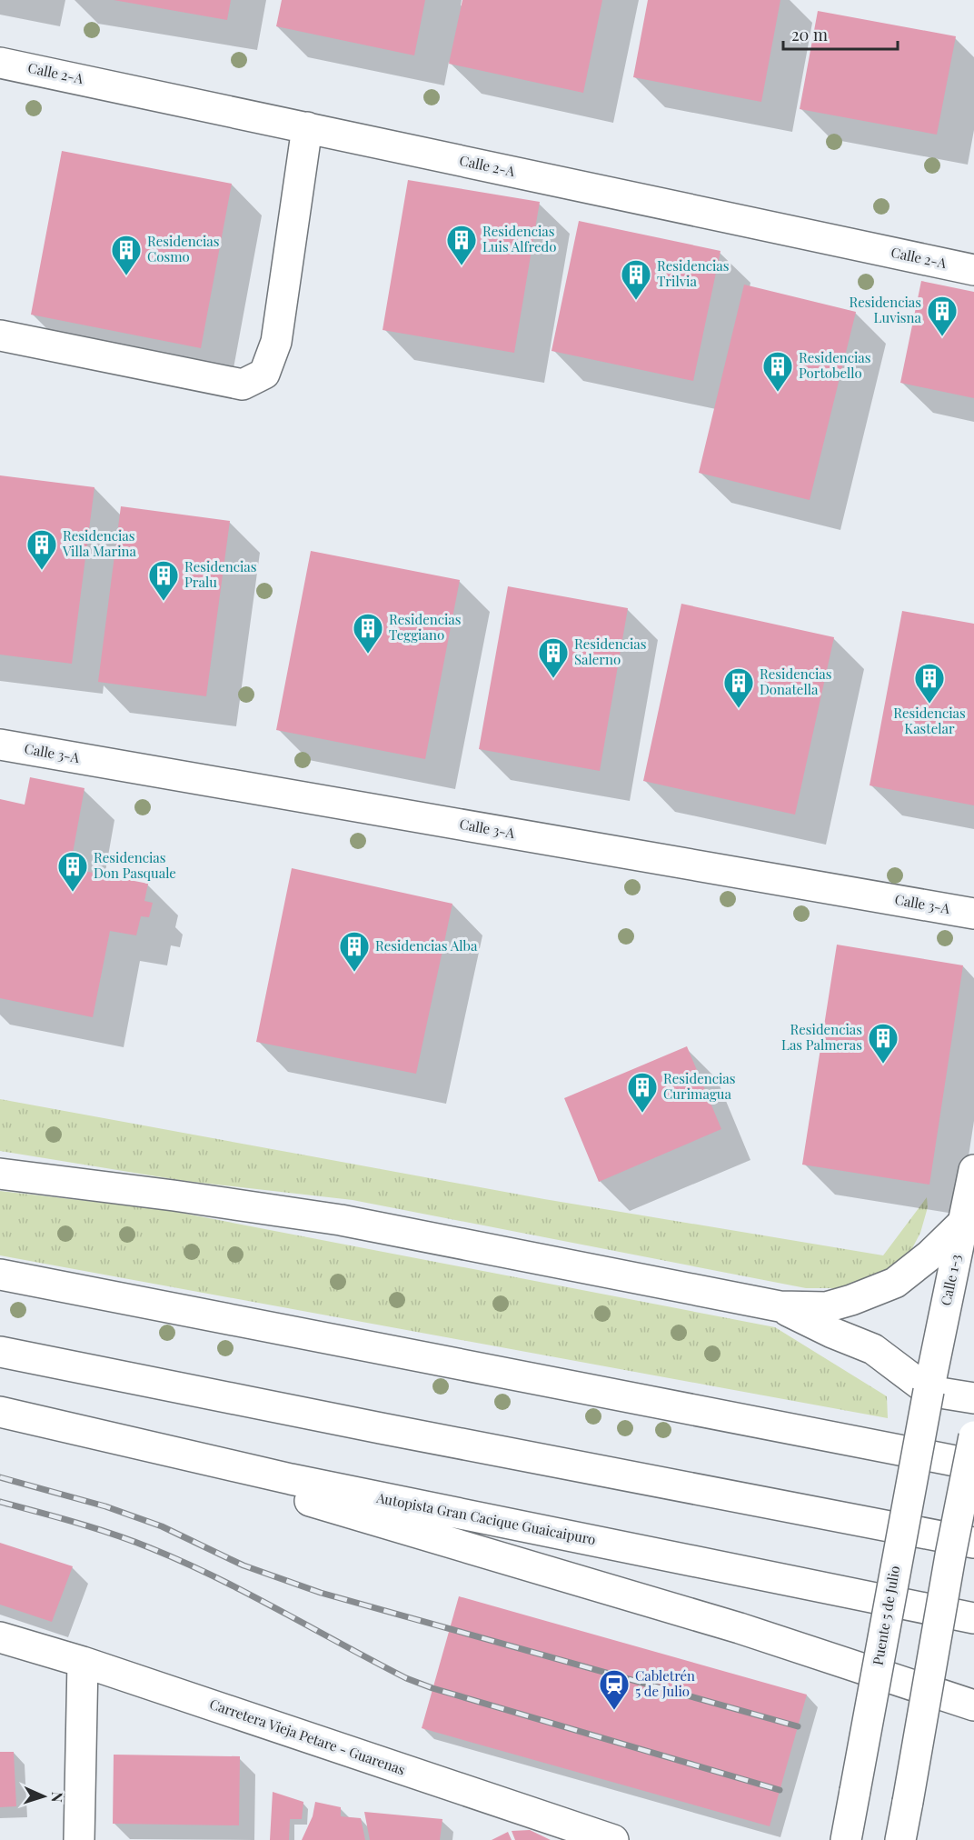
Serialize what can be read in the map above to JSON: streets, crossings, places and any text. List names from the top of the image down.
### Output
{
  "streets": {
    "main road": [
      "Calle 2-A",
      "Calle 3-A",
      "Calle 1-3",
      "Autopista Gran Cacique Guaicaipuro",
      "Puente 5 de Julio",
      "Carretera Vieja Petare - Guarenas"
    ]
  },
  "crossings": [
    ["Calle 1-3", "Puente 5 de Julio"]
  ],
  "places": {
    "building": [
      "Residencias Luis Alfredo",
      "Residencias Cosmo",
      "Residencias Trilvia",
      "Residencias Luvisna",
      "Residencias Portobello",
      "Residencias Villa Marina",
      "Residencias Pralu",
      "Residencias Teggiano",
      "Residencias Salerno",
      "Residencias Kastelar",
      "Residencias Donatella",
      "Residencias Don Pasquale",
      "Residencias Alba",
      "Residencias Las Palmeras",
      "Residencias Curimagua"
    ],
    "station": ["Cabletrén 5 de Julio"]
  },
  "scale_bar": "20 m",
  "north": "right"
}
